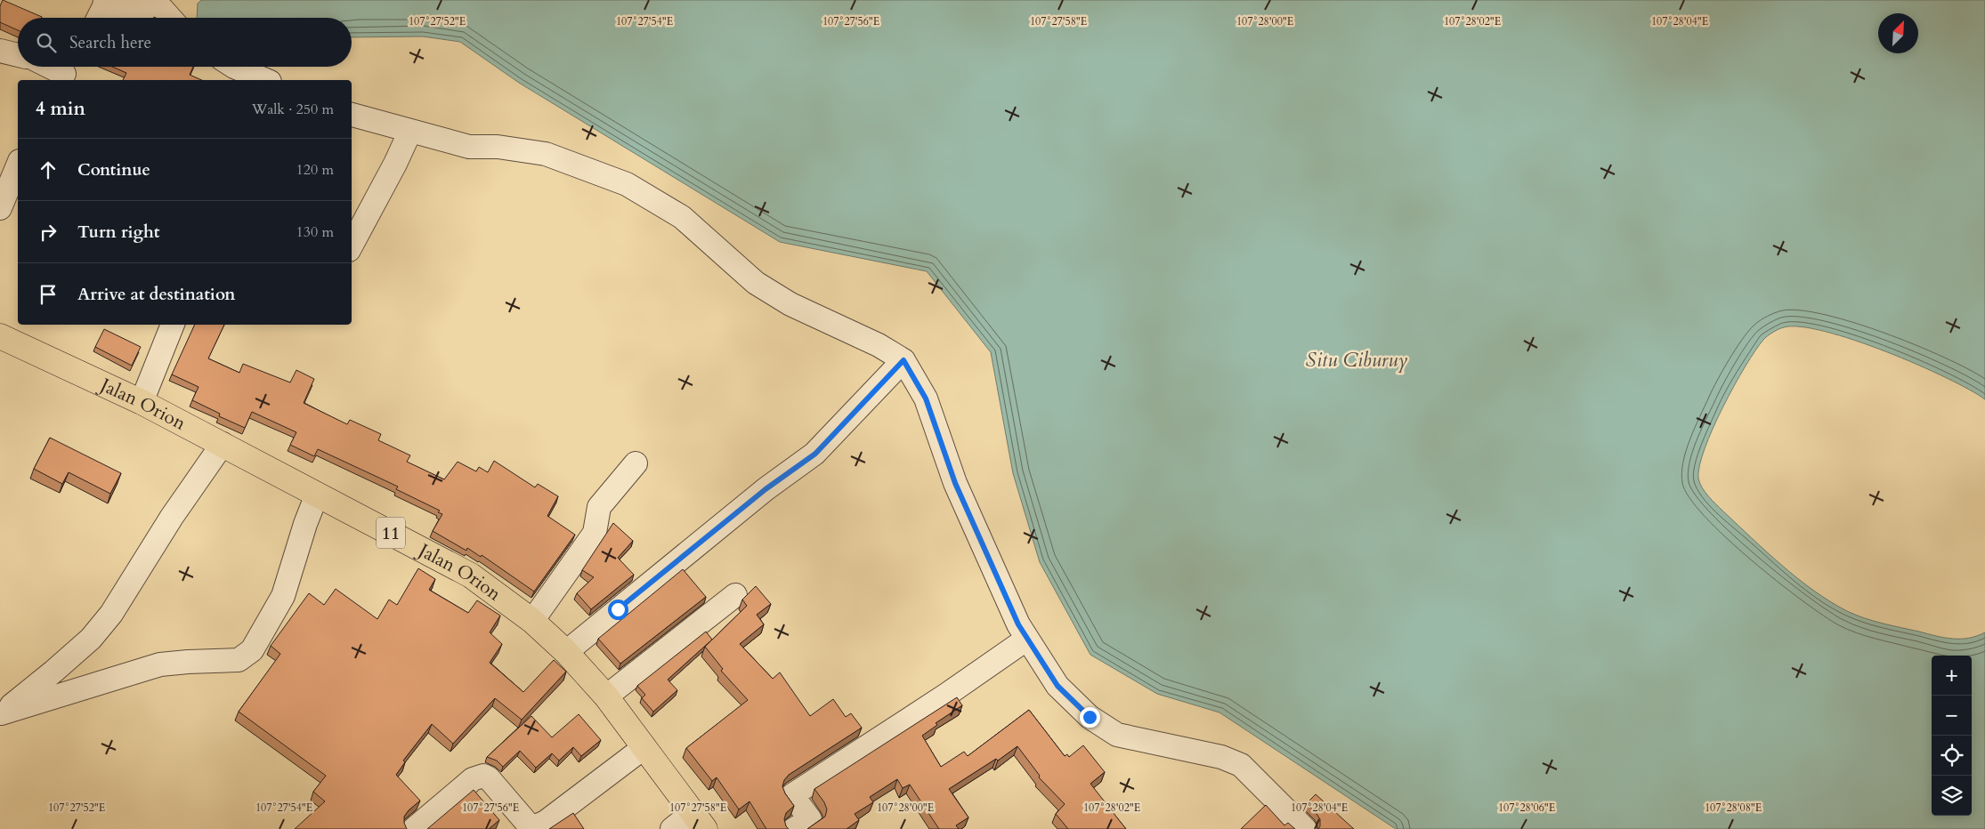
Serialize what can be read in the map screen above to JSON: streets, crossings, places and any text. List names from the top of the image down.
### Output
{
  "streets": {
    "highway": ["Jalan Orion", "11"]
  },
  "water": ["Situ Ciburuy"],
  "north": "top right",
  "page": {
    "search": "Search here",
    "heading": ["4 min", "Walk · 250 m"],
    "list": [
      ["Continue", "120 m"],
      ["Turn right", "130 m"],
      "Arrive at destination"
    ],
    "map_buttons": ["+", "−"]
  },
  "coordinates": [
    "107°27'52\"E",
    "107°27'54\"E",
    "107°27'56\"E",
    "107°27'58\"E",
    "107°28'02\"E",
    "107°28'04\"E",
    "107°28'00\"E",
    "107°28'06\"E",
    "107°28'08\"E"
  ]
}
